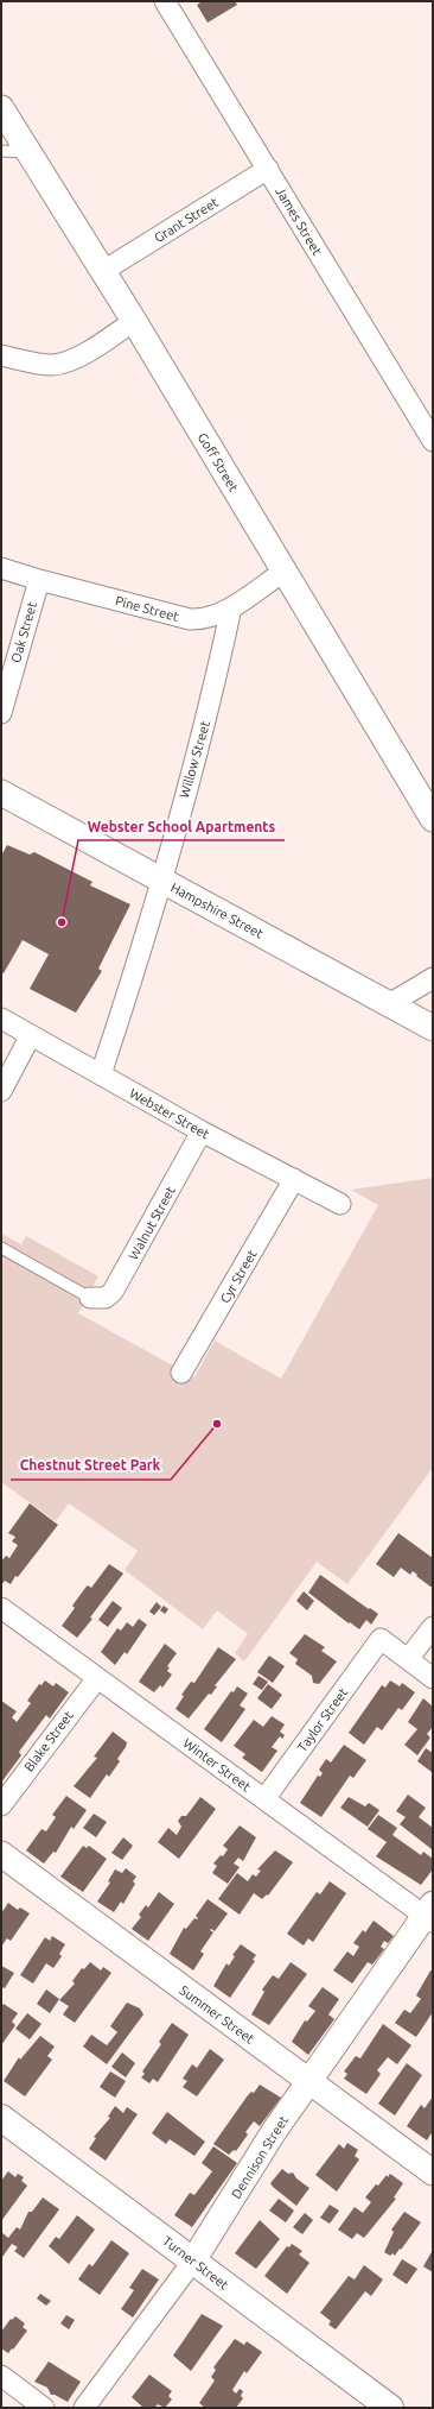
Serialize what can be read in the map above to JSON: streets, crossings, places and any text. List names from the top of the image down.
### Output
{
  "streets": {
    "main road": ["Turner Street"],
    "street": [
      "Grant Street",
      "James Street",
      "Goff Street",
      "Pine Street",
      "Oak Street",
      "Willow Street",
      "Hampshire Street",
      "Webster Street",
      "Walnut Street",
      "Cyr Street",
      "Taylor Street",
      "Blake Street",
      "Winter Street",
      "Summer Street",
      "Dennison Street"
    ]
  },
  "crossings": [
    ["Grant Street", "James Street"],
    ["Grant Street", "Goff Street"],
    ["Goff Street", "Pine Street"],
    ["Pine Street", "Oak Street"],
    ["Pine Street", "Willow Street"],
    ["Willow Street", "Hampshire Street"],
    ["Willow Street", "Webster Street"],
    ["Webster Street", "Walnut Street"],
    ["Webster Street", "Cyr Street"],
    ["Taylor Street", "Winter Street"],
    ["Blake Street", "Winter Street"],
    ["Winter Street", "Dennison Street"],
    ["Summer Street", "Dennison Street"],
    ["Dennison Street", "Turner Street"]
  ],
  "places": ["Webster School Apartments", "Chestnut Street Park"]
}
